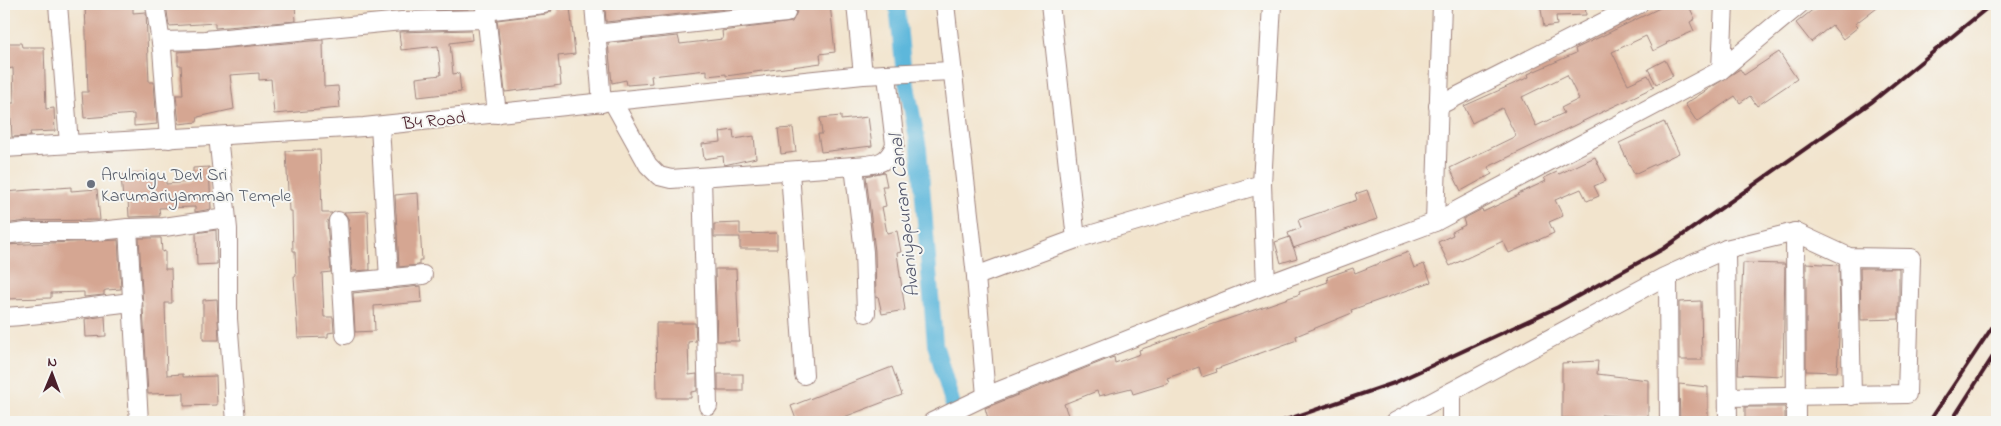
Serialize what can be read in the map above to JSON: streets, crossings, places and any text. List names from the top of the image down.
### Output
{
  "streets": {
    "street": ["B4 Road"]
  },
  "water": ["Avaniyapuram Canal"],
  "places": ["Arulmigu Devi Sri Karumariyamman Temple"],
  "north": "top"
}
